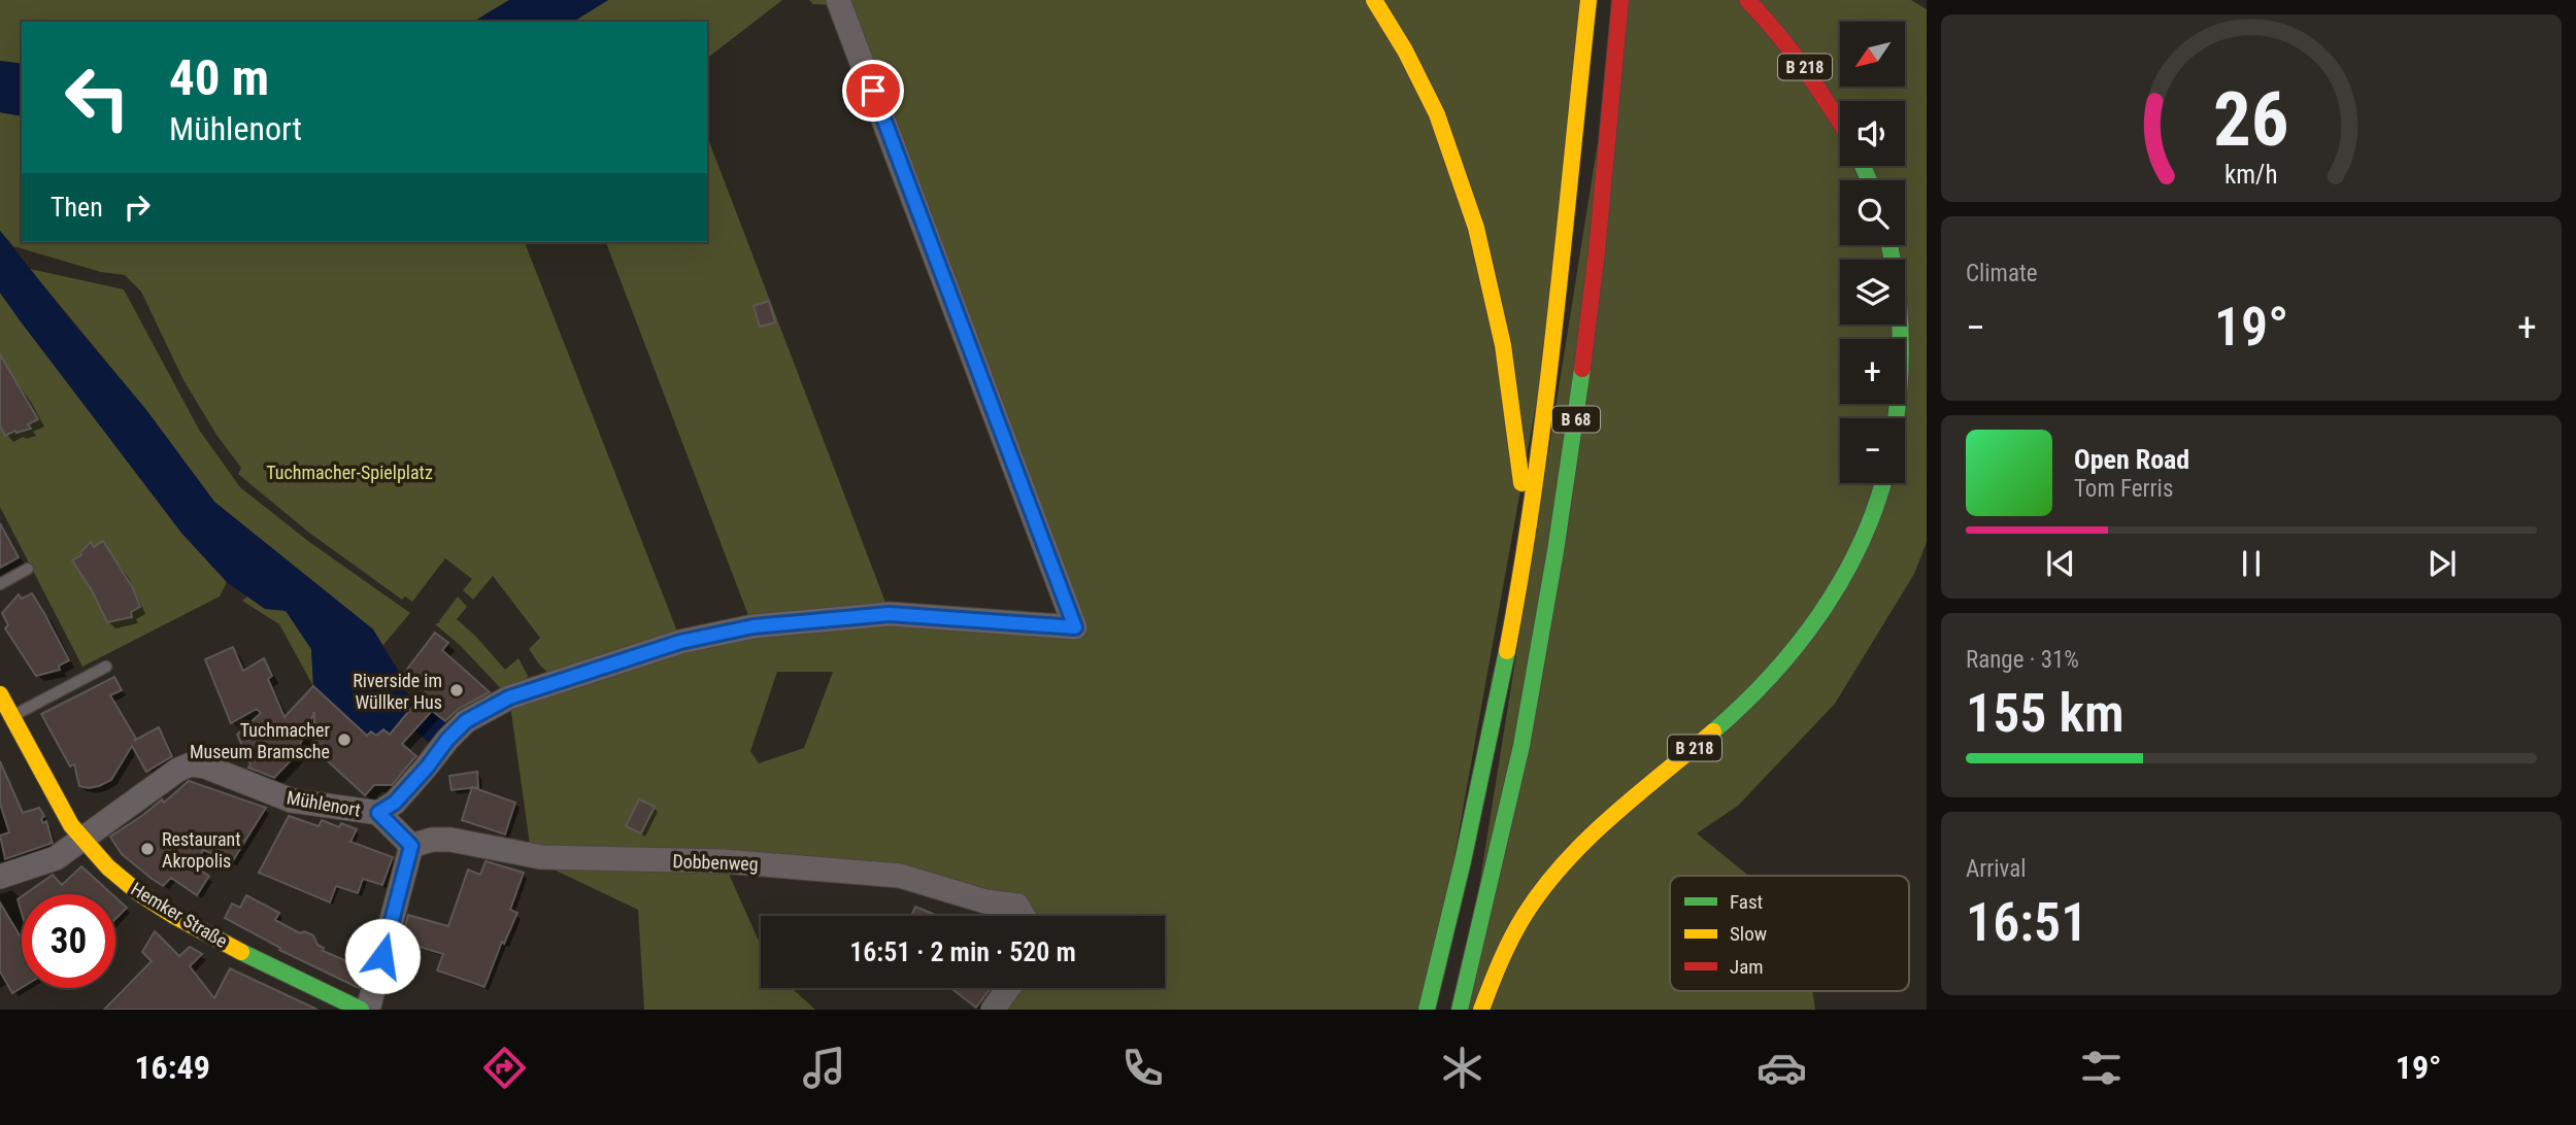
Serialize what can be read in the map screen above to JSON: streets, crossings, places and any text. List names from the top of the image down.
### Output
{
  "streets": {
    "main road": ["B 218", "B 68", "Hemker Straße"],
    "street": ["Mühlenort", "Dobbenweg"]
  },
  "crossings": [
    ["Mühlenort", "Dobbenweg"],
    ["Mühlenort", "Hemker Straße"]
  ],
  "parks": ["Tuchmacher-Spielplatz"],
  "places": ["Riverside im Wüllker Hus", "Tuchmacher Museum Bramsche", "Restaurant Akropolis"],
  "legend": ["Fast", "Slow", "Jam"],
  "north": "bottom left",
  "page": {
    "map_buttons": ["+", "−"],
    "turn": ["40 m", "Mühlenort"],
    "then": "Then",
    "tile": [
      "Climate",
      ["Range · 31%", "155 km"],
      ["Arrival", "16:51"]
    ],
    "heat": ["−", "19°", "+"],
    "song": ["Open Road", "Tom Ferris"],
    "limit": "30",
    "trip": "16:51 · 2 min · 520 m",
    "tabs": ["16:49", "19°"],
    "gauge": ["26", "km/h"]
  }
}
